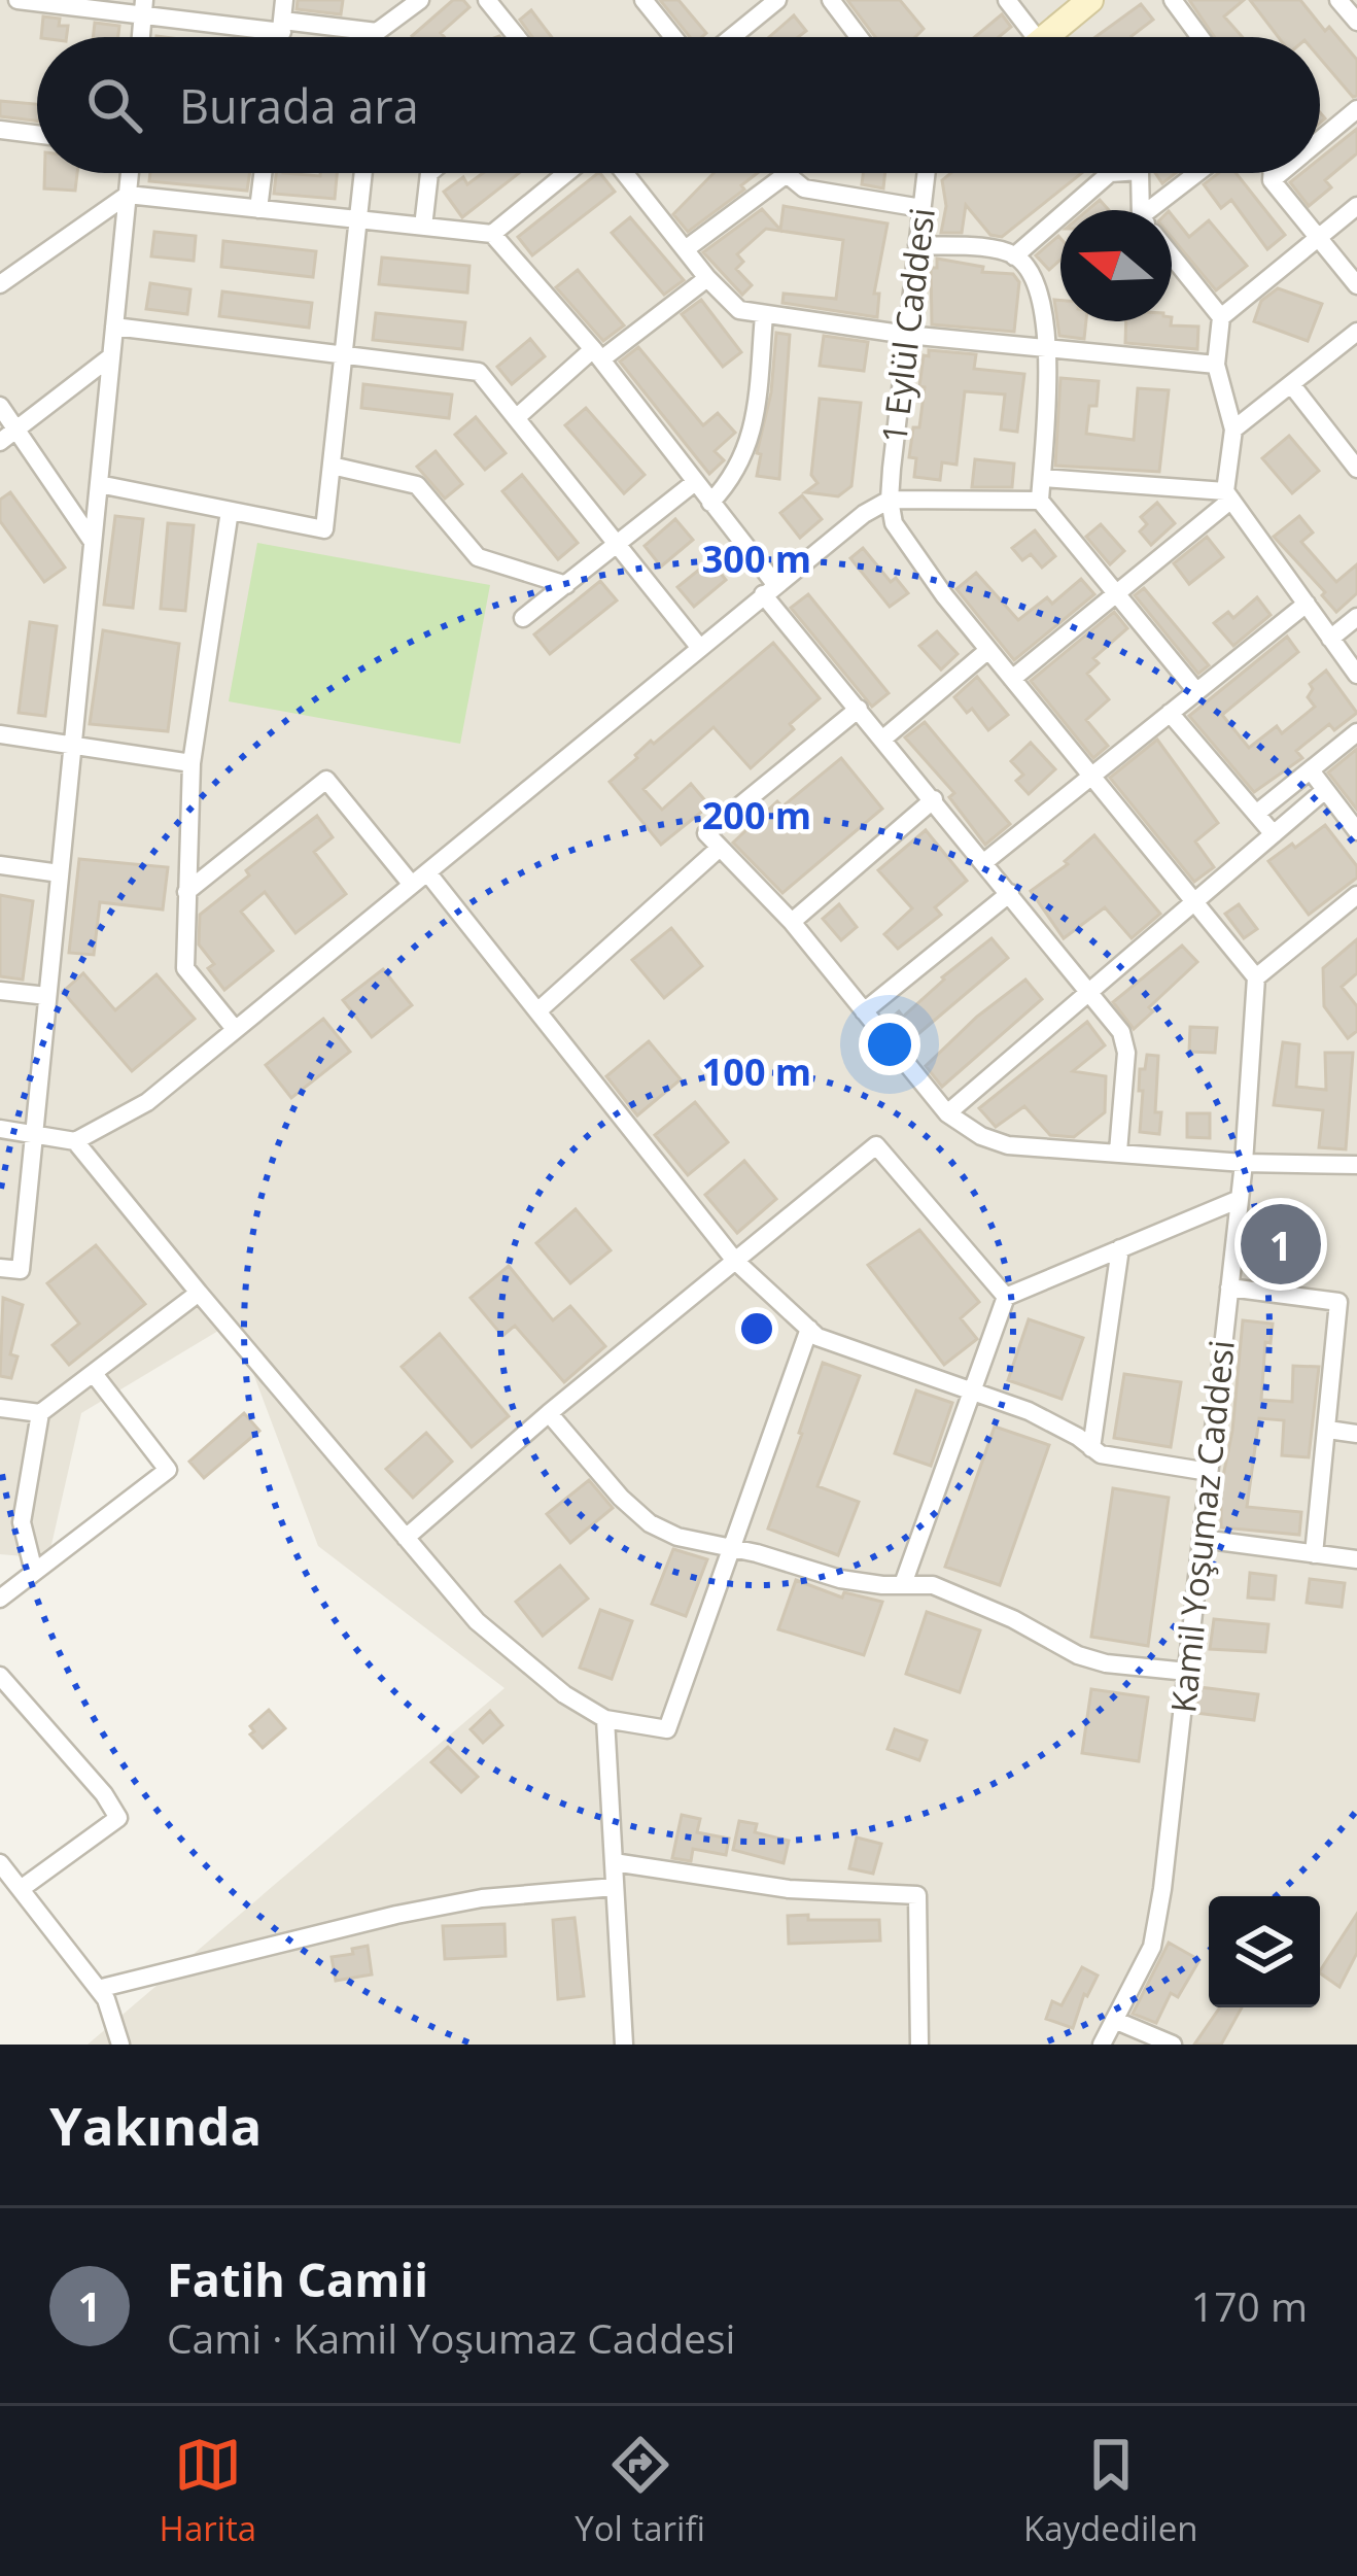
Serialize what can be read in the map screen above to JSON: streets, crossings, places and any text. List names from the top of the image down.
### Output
{
  "streets": {
    "street": ["1 Eylül Caddesi", "Kamil Yoşumaz Caddesi"]
  },
  "north": "left",
  "page": {
    "search": "Burada ara",
    "pins": "1",
    "heading": "Yakında",
    "list": [
      {
        "mark": "1",
        "name": "Fatih Camii",
        "note": "Cami · Kamil Yoşumaz Caddesi",
        "value": "170 m"
      }
    ],
    "nav": ["Harita", "Yol tarifi", "Kaydedilen"]
  },
  "rings": ["300 m", "200 m", "100 m"]
}
